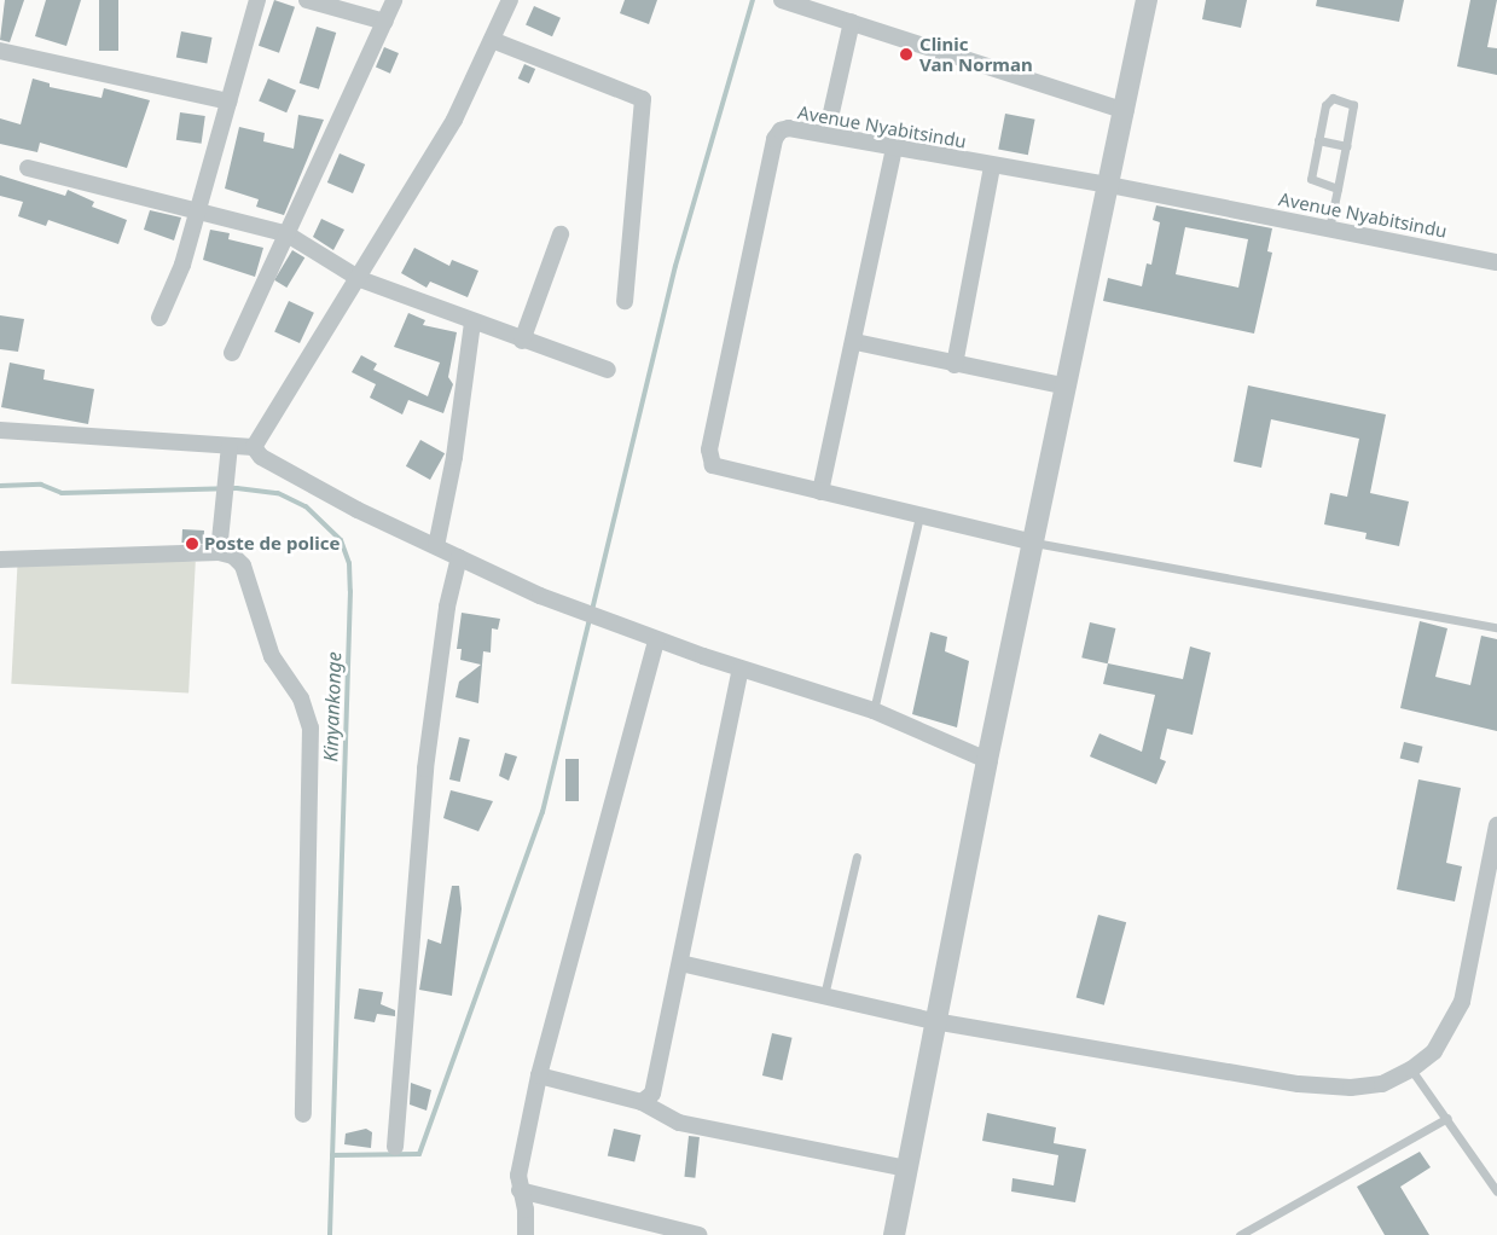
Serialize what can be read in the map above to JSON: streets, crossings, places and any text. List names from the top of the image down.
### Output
{
  "streets": {
    "street": ["Avenue Nyabitsindu"]
  },
  "water": ["Kinyankonge"],
  "places": ["Clinic Van Norman", "Poste de police"]
}
